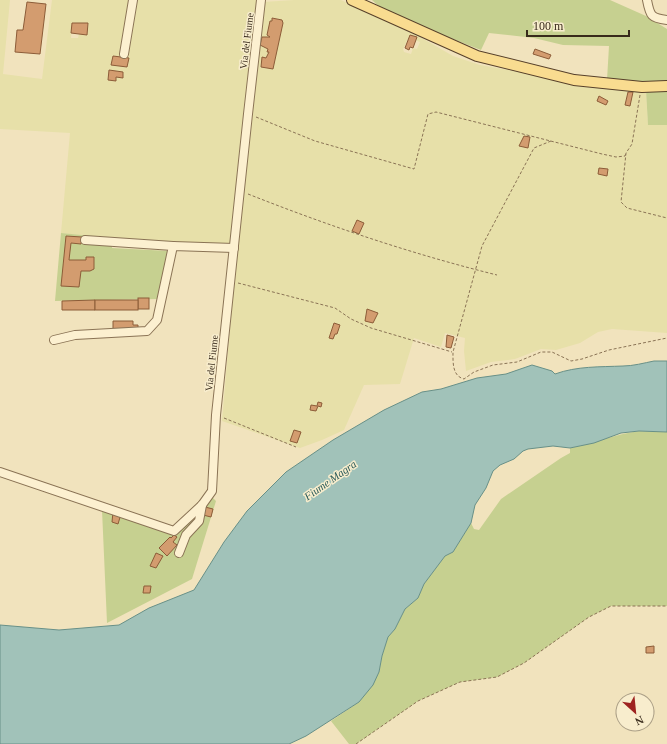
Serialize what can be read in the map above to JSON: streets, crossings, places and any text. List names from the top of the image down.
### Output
{
  "streets": {
    "street": ["Via del Fiume"]
  },
  "water": ["Fiume Magra"],
  "scale_bar": "100 m",
  "north": "bottom right"
}
